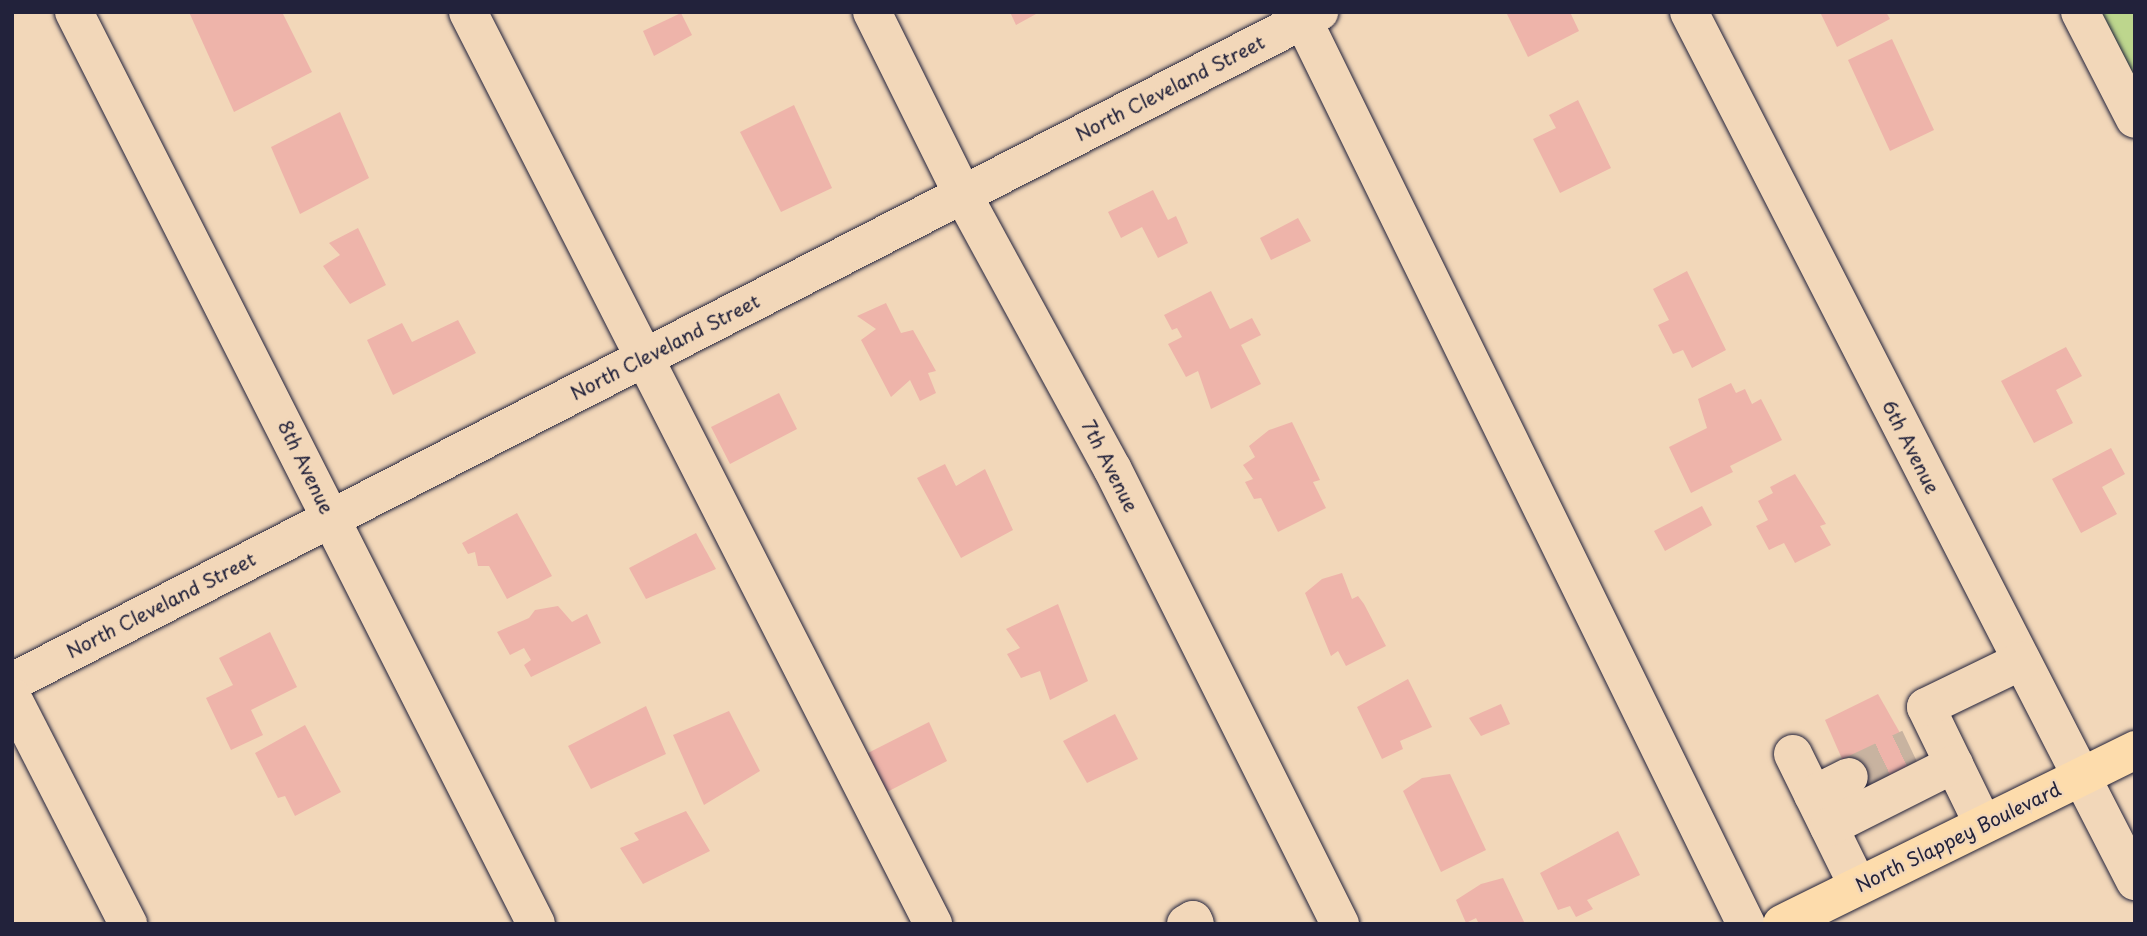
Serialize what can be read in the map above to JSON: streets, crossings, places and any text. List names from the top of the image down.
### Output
{
  "streets": {
    "main road": ["North Slappey Boulevard"],
    "street": [
      "North Cleveland Street",
      "6th Avenue",
      "7th Avenue",
      "8th Avenue"
    ]
  },
  "crossings": [
    ["North Cleveland Street", "7th Avenue"],
    ["North Cleveland Street", "8th Avenue"],
    ["6th Avenue", "North Slappey Boulevard"]
  ]
}
